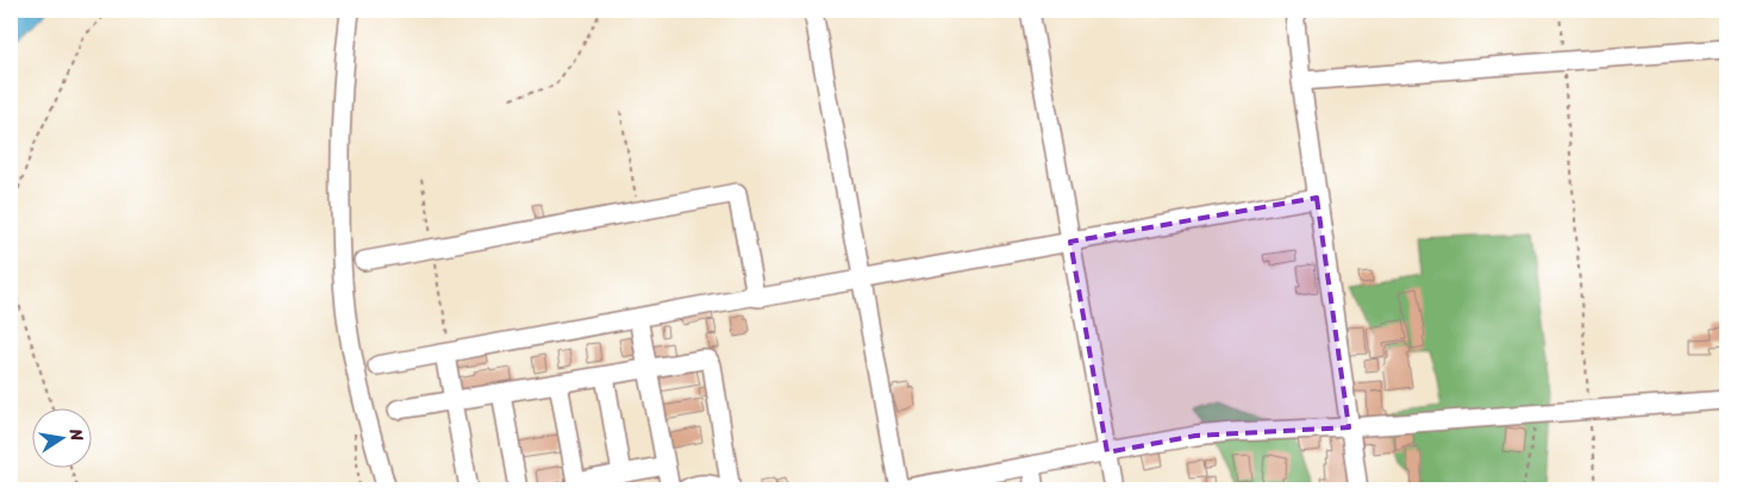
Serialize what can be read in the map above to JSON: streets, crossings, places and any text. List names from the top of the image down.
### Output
{
  "north": "right"
}
